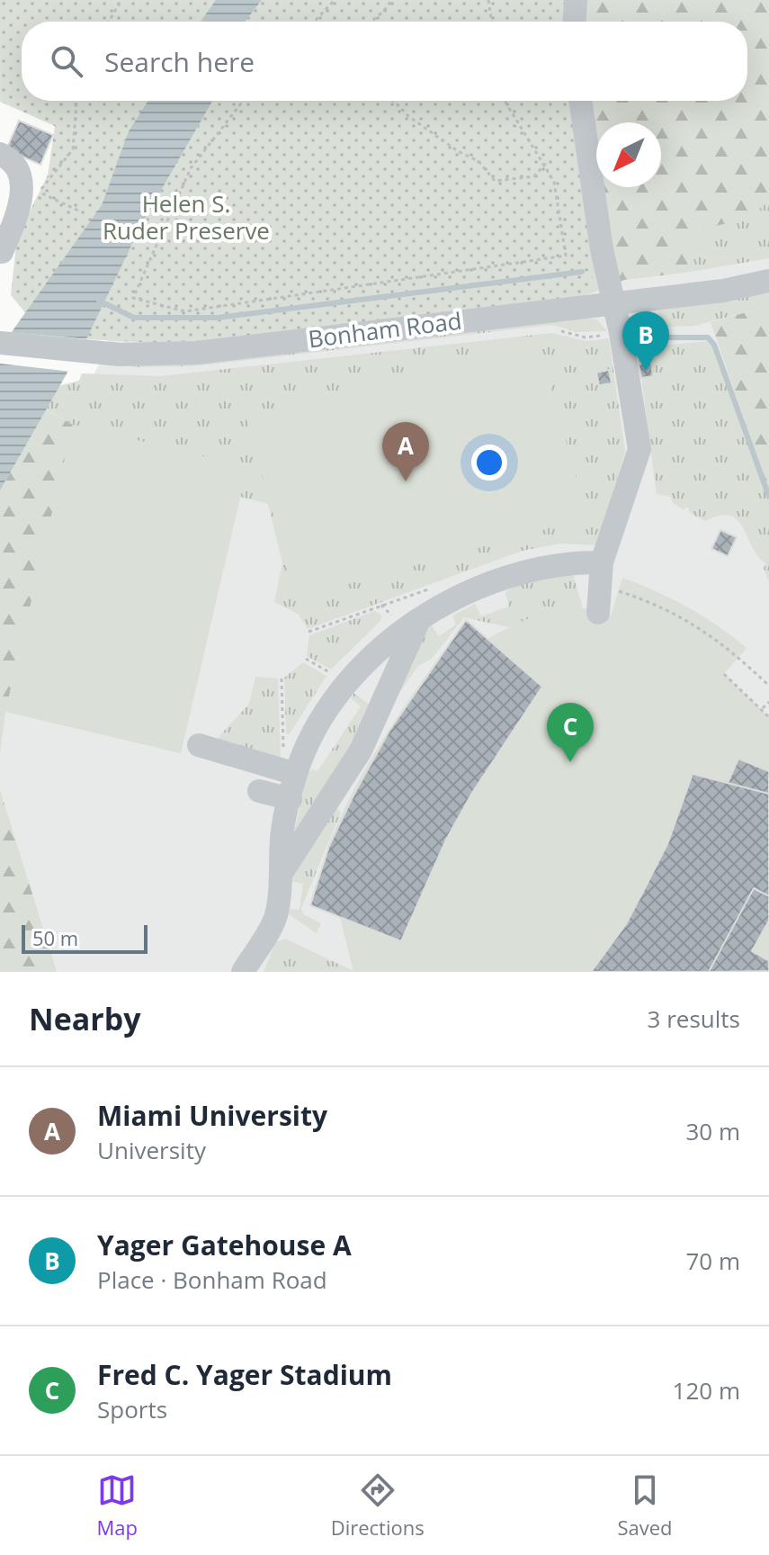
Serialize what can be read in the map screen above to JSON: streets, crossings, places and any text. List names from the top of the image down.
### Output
{
  "streets": {
    "street": ["Bonham Road"]
  },
  "parks": ["Helen S. Ruder Preserve"],
  "scale_bar": "50 m",
  "north": "bottom left",
  "page": {
    "search": "Search here",
    "pins": ["B", "A", "C"],
    "scale": "50 m",
    "heading": ["Nearby", "3 results"],
    "list": [
      {
        "mark": "A",
        "name": "Miami University",
        "note": "University",
        "value": "30 m"
      },
      {
        "mark": "B",
        "name": "Yager Gatehouse A",
        "note": "Place · Bonham Road",
        "value": "70 m"
      },
      {
        "mark": "C",
        "name": "Fred C. Yager Stadium",
        "note": "Sports",
        "value": "120 m"
      }
    ],
    "nav": ["Map", "Directions", "Saved"]
  }
}
